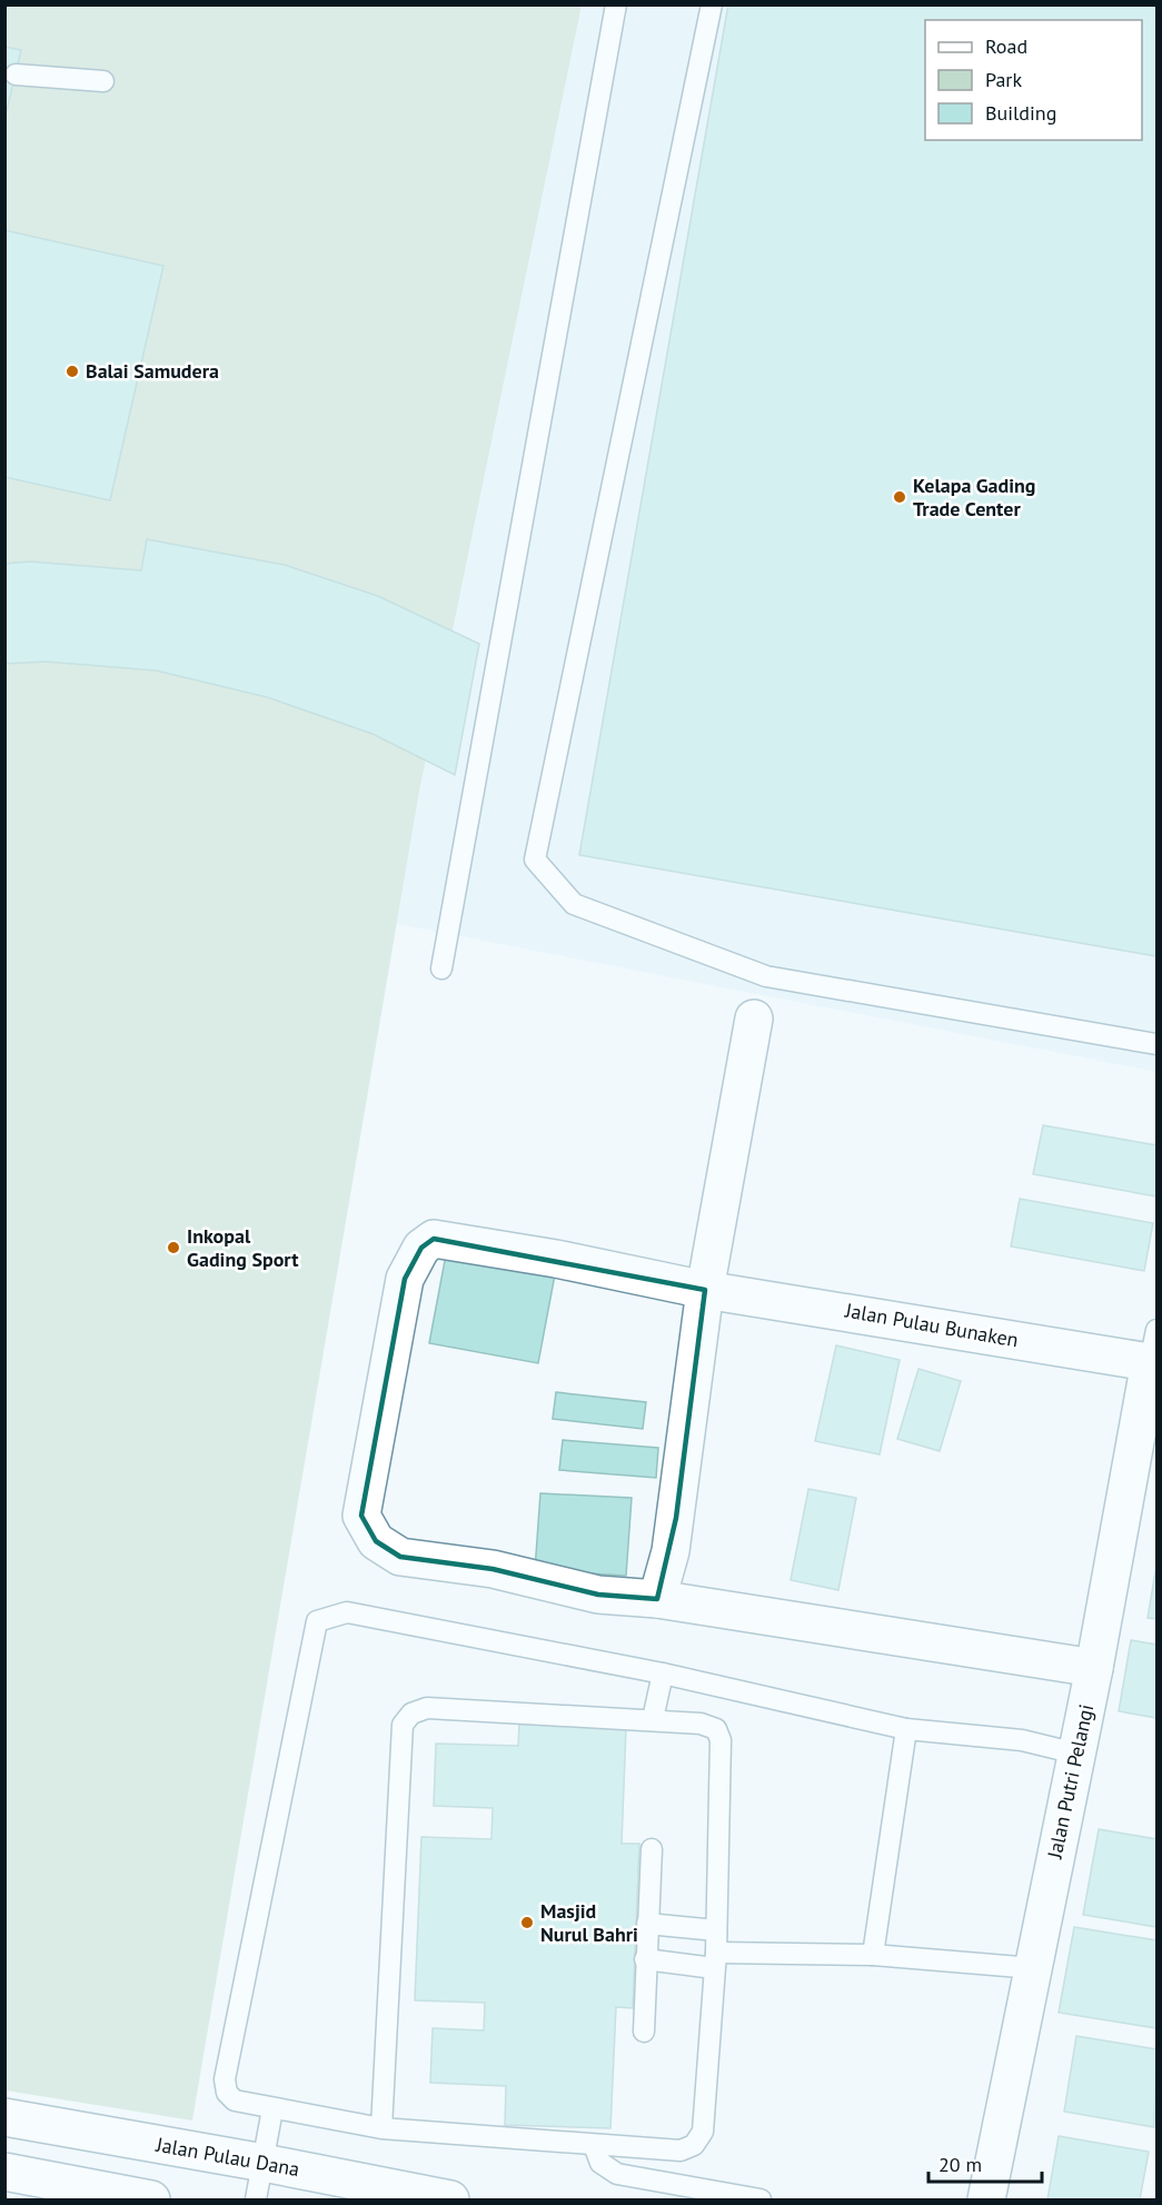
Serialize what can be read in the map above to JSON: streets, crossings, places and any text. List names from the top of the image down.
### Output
{
  "streets": {
    "street": ["Jalan Pulau Bunaken", "Jalan Putri Pelangi", "Jalan Pulau Dana"]
  },
  "crossings": [
    ["Jalan Pulau Bunaken", "Jalan Putri Pelangi"]
  ],
  "places": [
    "Balai Samudera",
    "Kelapa Gading Trade Center",
    "Inkopal Gading Sport",
    "Masjid Nurul Bahri"
  ],
  "legend": ["Road", "Park", "Building"],
  "scale_bar": "20 m"
}
